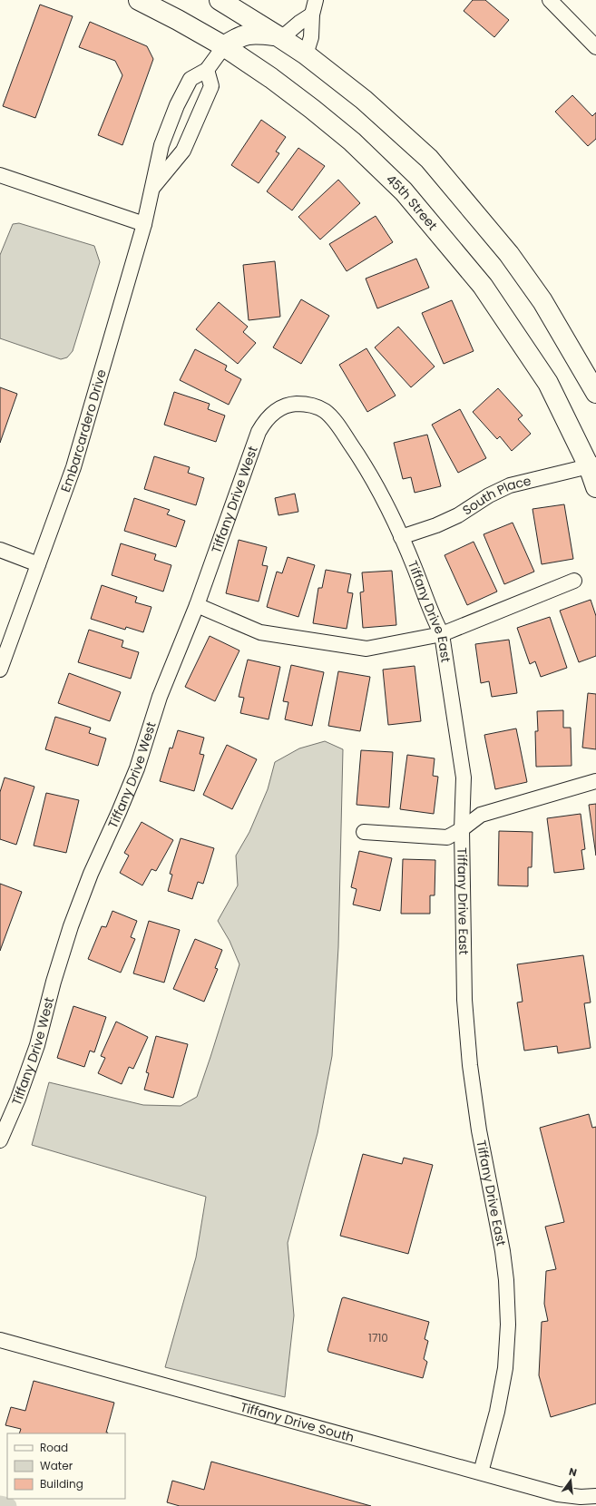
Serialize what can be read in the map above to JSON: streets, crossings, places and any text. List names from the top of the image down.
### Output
{
  "streets": {
    "main road": ["45th Street"],
    "street": [
      "Embarcardero Drive",
      "South Place",
      "Tiffany Drive West",
      "Tiffany Drive East",
      "Tiffany Drive South"
    ]
  },
  "crossings": [
    ["45th Street", "Embarcardero Drive"],
    ["45th Street", "South Place"],
    ["South Place", "Tiffany Drive East"],
    ["Tiffany Drive West", "Tiffany Drive East"],
    ["Tiffany Drive East", "Tiffany Drive South"]
  ],
  "house_numbers": ["1710"],
  "legend": ["Road", "Water", "Building"],
  "north": "top"
}
